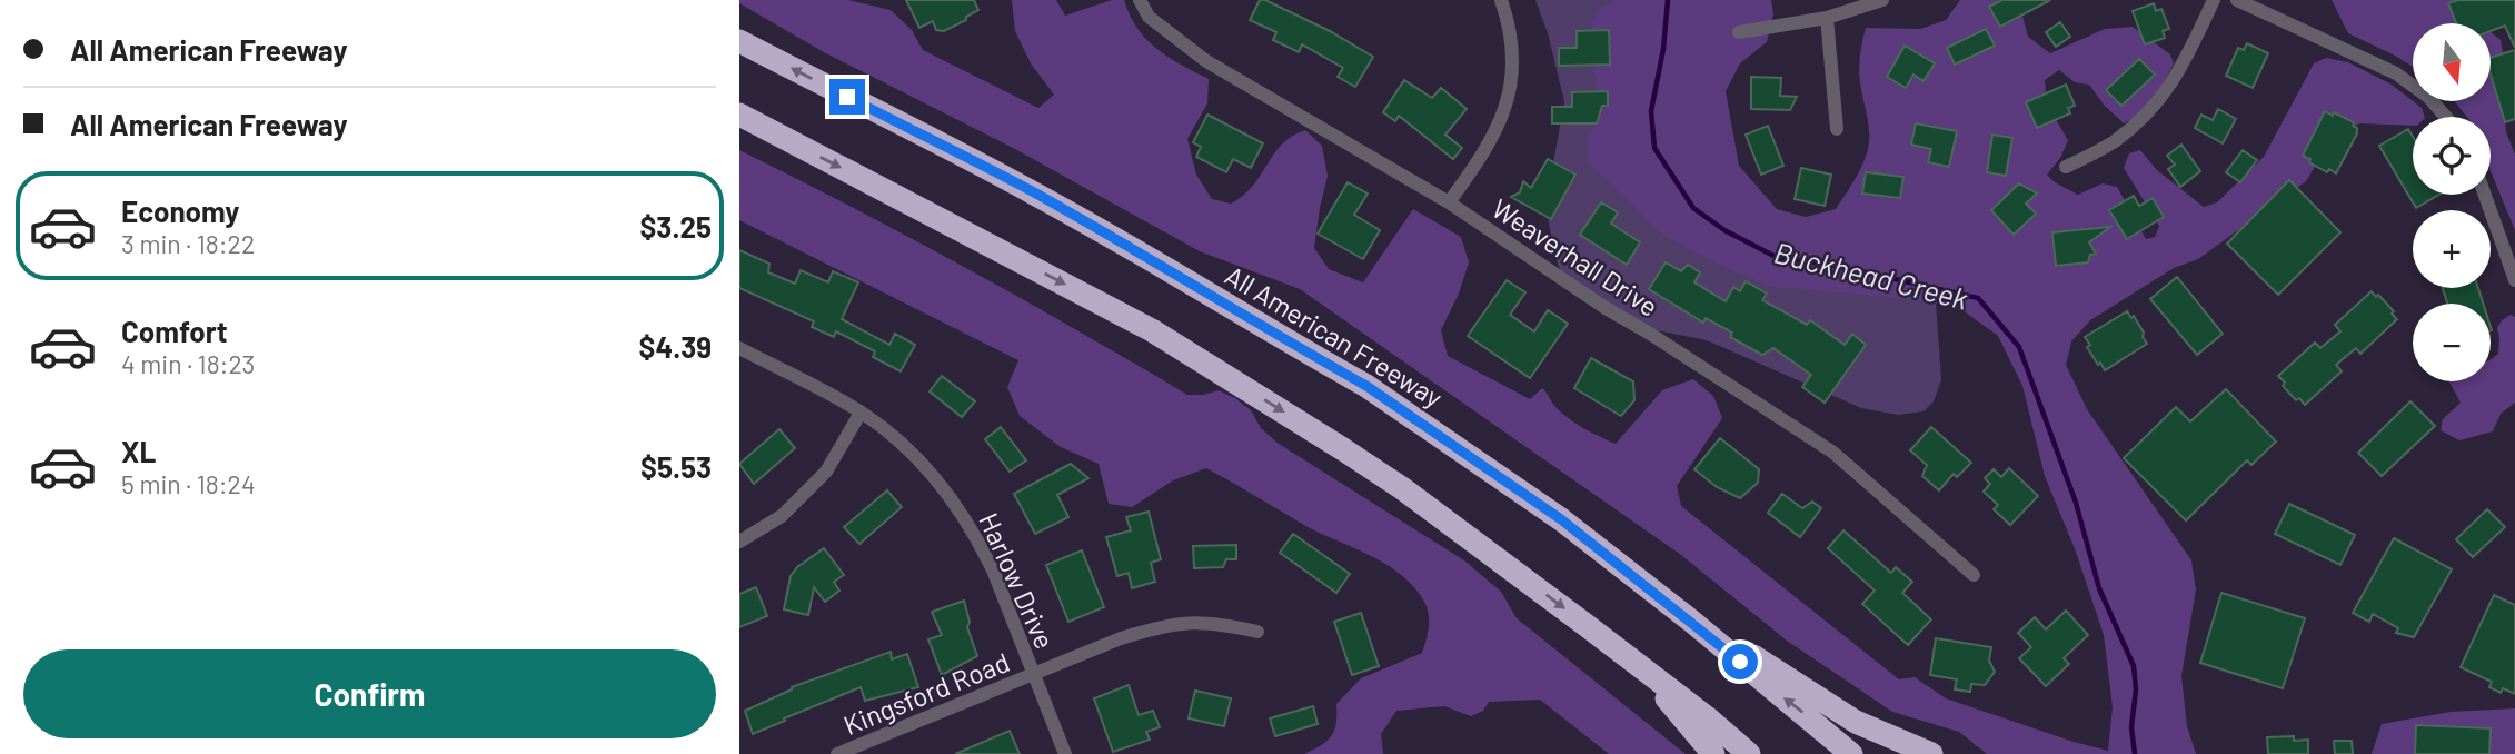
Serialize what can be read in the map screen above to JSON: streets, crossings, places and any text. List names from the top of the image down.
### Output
{
  "streets": {
    "highway": ["All American Freeway"],
    "street": ["Weaverhall Drive", "Harlow Drive", "Kingsford Road"]
  },
  "crossings": [
    ["Harlow Drive", "Kingsford Road"]
  ],
  "water": ["Buckhead Creek"],
  "north": "bottom",
  "page": {
    "banner": ["All American Freeway", "All American Freeway"],
    "map_buttons": ["+", "−"],
    "list": [
      {
        "name": "Economy",
        "note": "3 min · 18:22",
        "value": "$3.25"
      },
      {
        "name": "Comfort",
        "note": "4 min · 18:23",
        "value": "$4.39"
      },
      {
        "name": "XL",
        "note": "5 min · 18:24",
        "value": "$5.53"
      }
    ],
    "buttons": "Confirm"
  }
}
